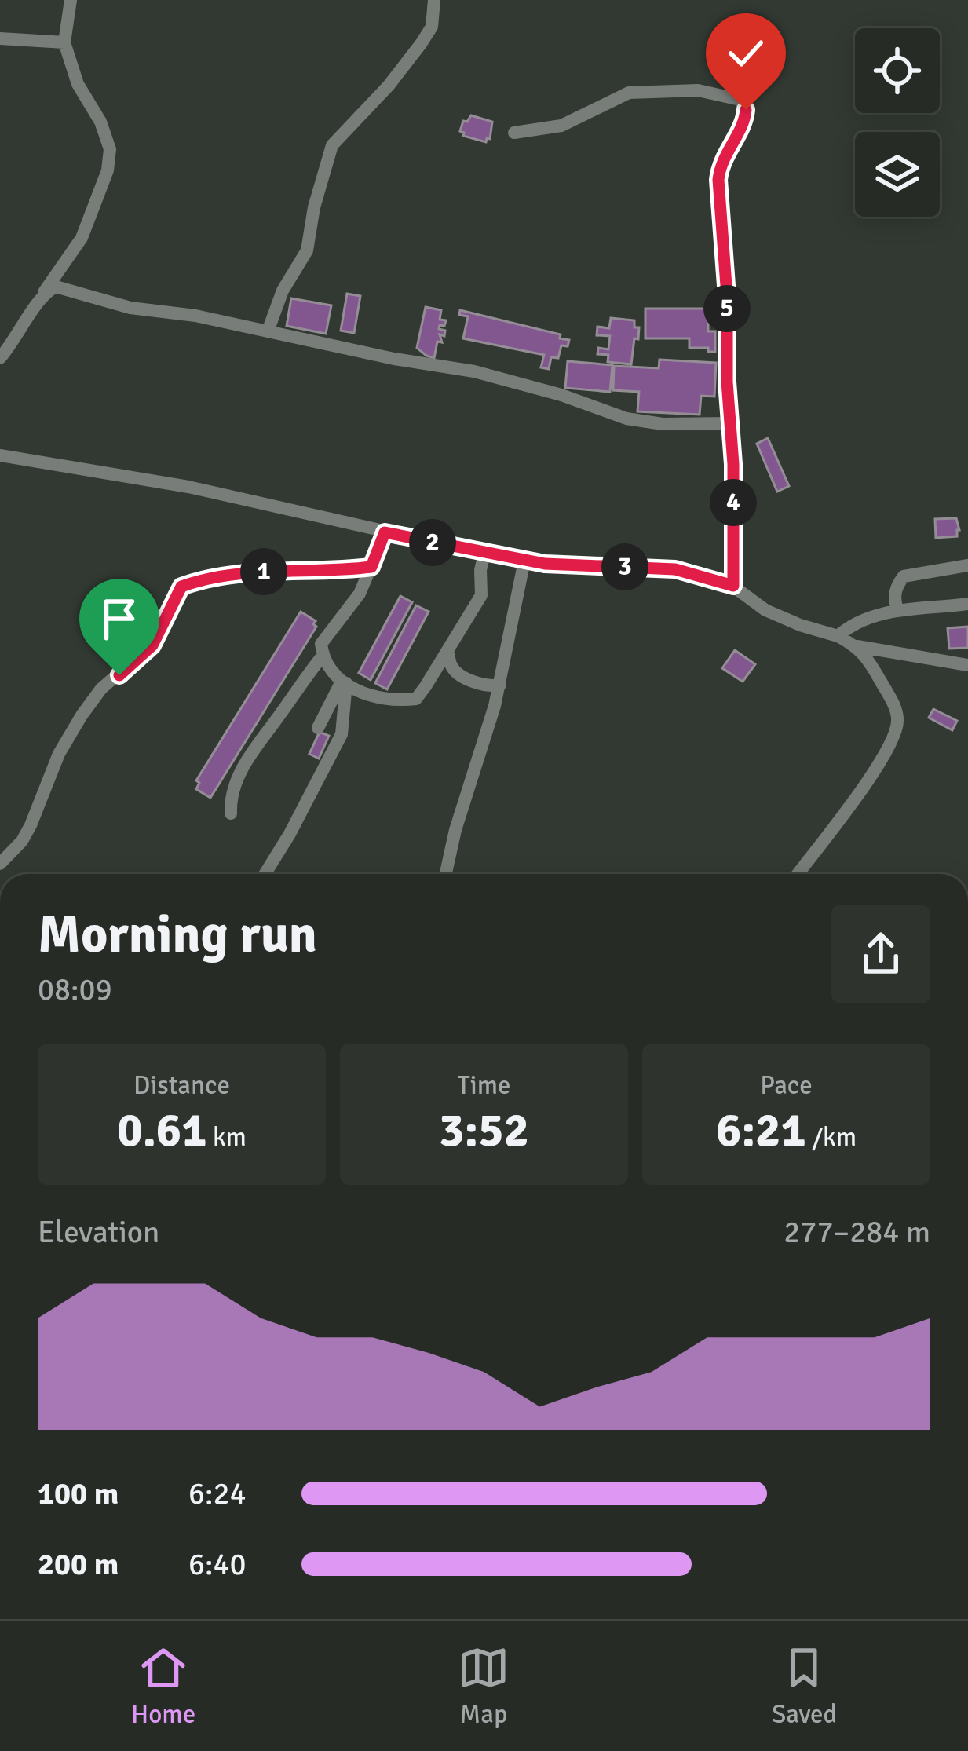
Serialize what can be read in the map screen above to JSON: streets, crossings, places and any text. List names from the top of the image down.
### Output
{
  "page": {
    "pins": [
      "5",
      "4",
      "2",
      "3",
      "1"
    ],
    "heading": ["Morning run", "08:09"],
    "stats": [
      ["Distance", "0.61 km"],
      ["Time", "3:52"],
      ["Pace", "6:21 /km"]
    ],
    "chart": ["Elevation", "277–284 m"],
    "list": [
      {
        "name": "100 m",
        "note": "6:24"
      },
      {
        "name": "200 m",
        "note": "6:40"
      }
    ],
    "tabs": ["Home", "Map", "Saved"]
  }
}
